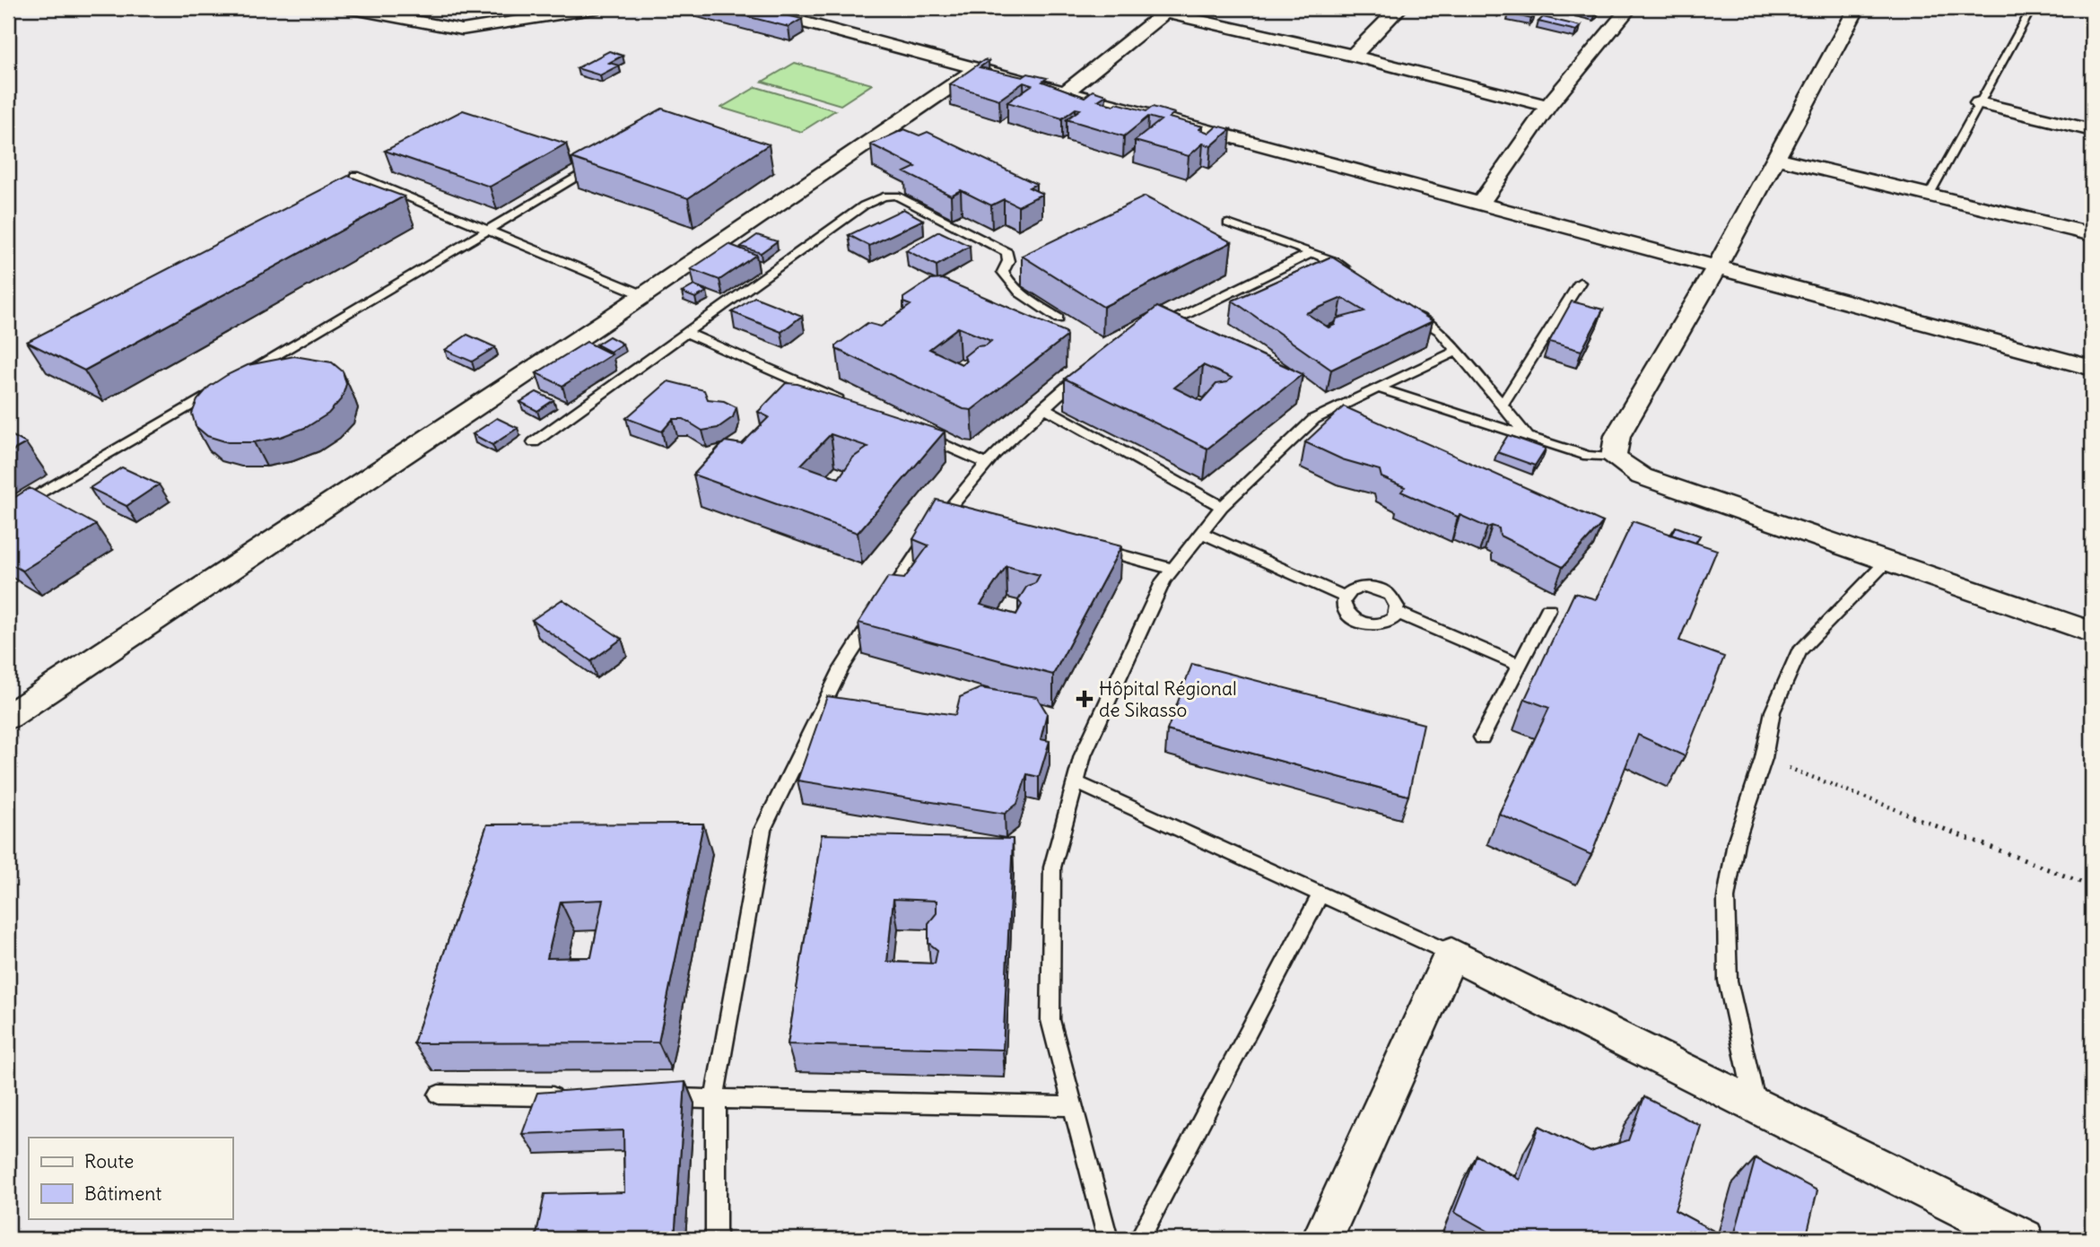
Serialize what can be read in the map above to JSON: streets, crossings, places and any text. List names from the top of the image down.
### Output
{
  "places": {
    "health": ["Hôpital Régional de Sikasso"]
  },
  "legend": ["Route", "Bâtiment"]
}
